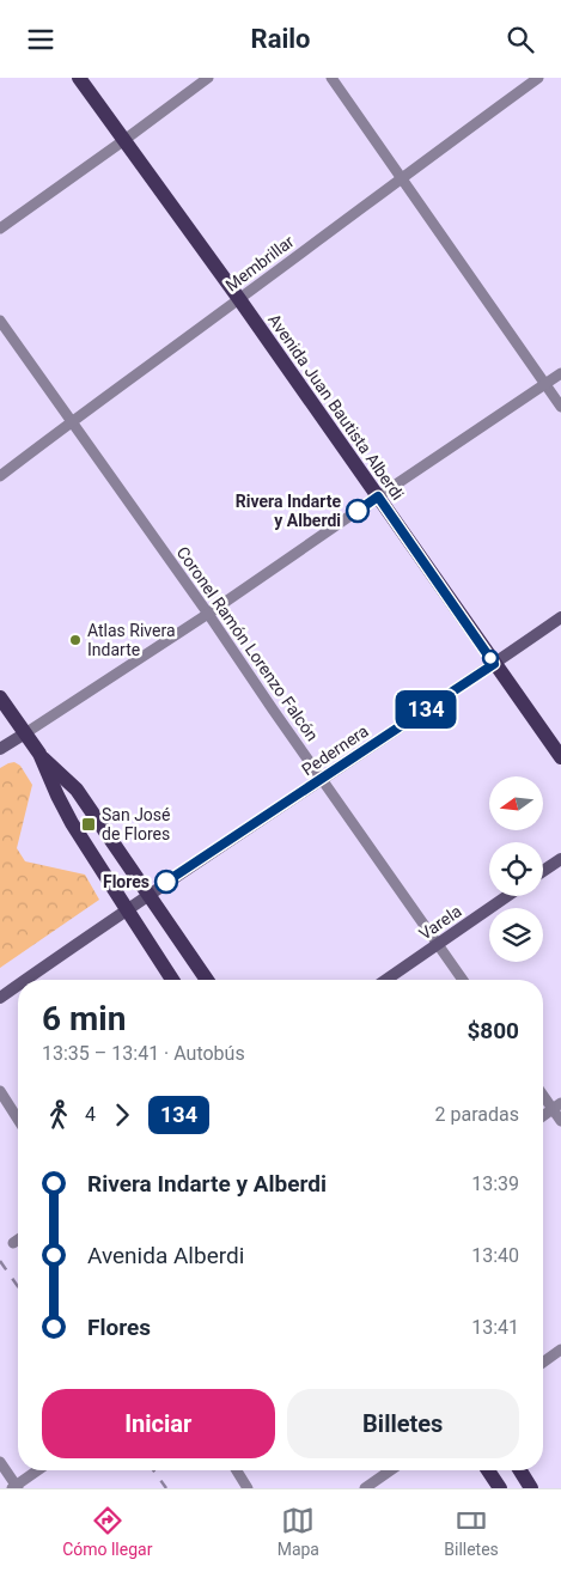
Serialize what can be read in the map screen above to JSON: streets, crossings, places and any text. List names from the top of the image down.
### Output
{
  "streets": {
    "main road": ["Avenida Juan Bautista Alberdi"],
    "street": [
      "Membrillar",
      "Coronel Ramón Lorenzo Falcón",
      "Pedernera",
      "Varela"
    ]
  },
  "crossings": [
    ["Membrillar", "Avenida Juan Bautista Alberdi"],
    ["Membrillar", "Coronel Ramón Lorenzo Falcón"],
    ["Avenida Juan Bautista Alberdi", "Pedernera"],
    ["Coronel Ramón Lorenzo Falcón", "Pedernera"],
    ["Coronel Ramón Lorenzo Falcón", "Varela"]
  ],
  "places": {
    "other": ["Rivera Indarte y Alberdi", "Atlas Rivera Indarte", "Flores"],
    "transit": ["San José de Flores"]
  },
  "lines": ["bus line 134"],
  "north": "left",
  "page": {
    "header": "Railo",
    "on_map": "134",
    "heading": ["6 min", "13:35 – 13:41 · Autobús", "$800"],
    "legs": ["4", "134", "2 paradas"],
    "list": [
      {
        "name": "Rivera Indarte y Alberdi",
        "value": "13:39"
      },
      {
        "name": "Avenida Alberdi",
        "value": "13:40"
      },
      {
        "name": "Flores",
        "value": "13:41"
      }
    ],
    "buttons": ["Iniciar", "Billetes"],
    "tabs": ["Cómo llegar", "Mapa", "Billetes"]
  }
}
